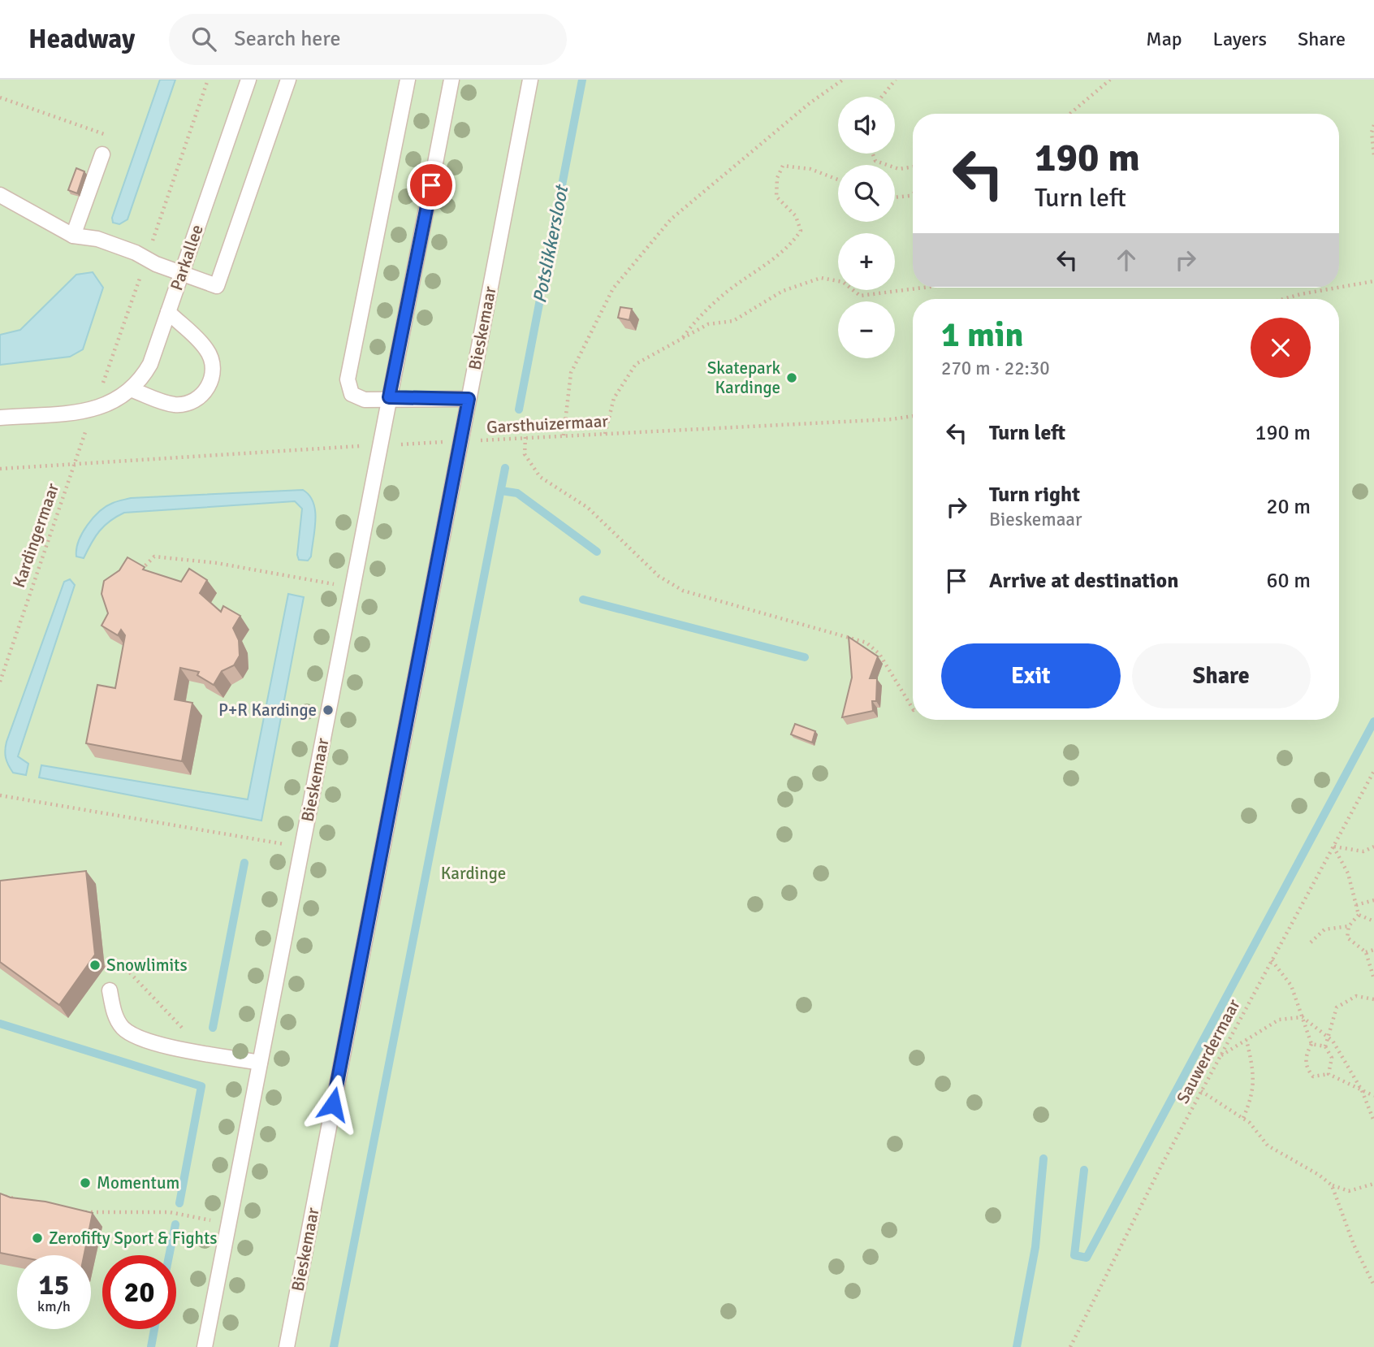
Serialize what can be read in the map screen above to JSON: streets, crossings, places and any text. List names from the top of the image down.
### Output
{
  "streets": {
    "lane": ["Parkallee", "Bieskemaar"],
    "path": ["Garsthuizermaar", "Kardingermaar", "Sauwerdermaar"]
  },
  "crossings": [
    ["Parkallee", "Kardingermaar"],
    ["Bieskemaar", "Garsthuizermaar"],
    ["Garsthuizermaar", "Kardingermaar"]
  ],
  "water": ["Potslikkersloot"],
  "parks": ["Kardinge"],
  "places": [
    "Skatepark Kardinge",
    "P+R Kardinge",
    "Snowlimits",
    "Momentum",
    "Zerofifty Sport & Fights"
  ],
  "page": {
    "header": "Headway",
    "search": "Search here",
    "nav": ["Map", "Layers", "Share"],
    "map_buttons": ["+", "−"],
    "turn": ["190 m", "Turn left"],
    "heading": ["1 min", "270 m · 22:30"],
    "list": [
      {
        "name": "Turn left",
        "value": "190 m"
      },
      {
        "name": "Turn right",
        "note": "Bieskemaar",
        "value": "20 m"
      },
      {
        "name": "Arrive at destination",
        "value": "60 m"
      }
    ],
    "buttons": ["Exit", "Share"],
    "speed": "15 km/h",
    "limit": "20"
  }
}
